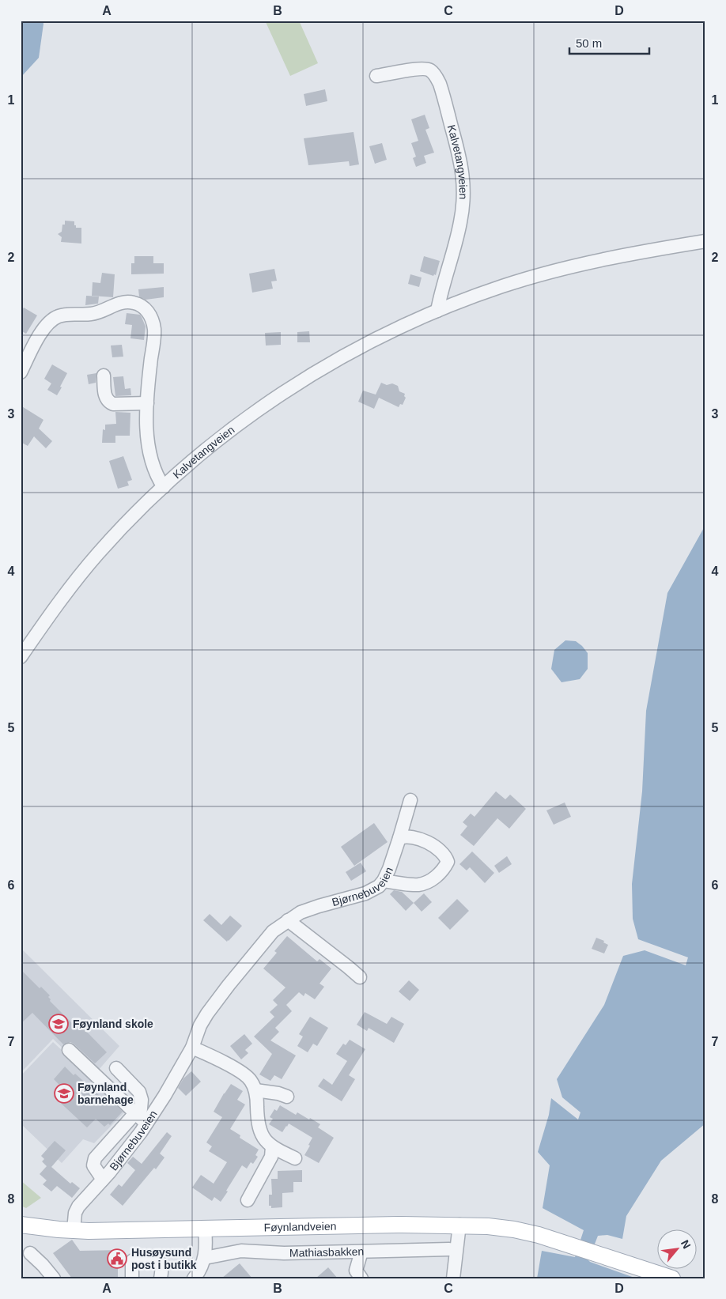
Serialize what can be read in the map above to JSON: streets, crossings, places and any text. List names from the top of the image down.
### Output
{
  "streets": {
    "main road": ["Føynlandveien"],
    "street": ["Kalvetangveien", "Bjørnebuveien", "Mathiasbakken"]
  },
  "crossings": [
    ["Bjørnebuveien", "Føynlandveien"]
  ],
  "places": {
    "school or university": ["Føynland skole", "Føynland barnehage"],
    "public building": ["Husøysund post i butikk"]
  },
  "scale_bar": "50 m",
  "north": "top right",
  "grid": {
    "columns": [
      "A",
      "B",
      "C",
      "D"
    ],
    "rows": [
      "1",
      "2",
      "3",
      "4",
      "5",
      "6",
      "7",
      "8"
    ]
  }
}
